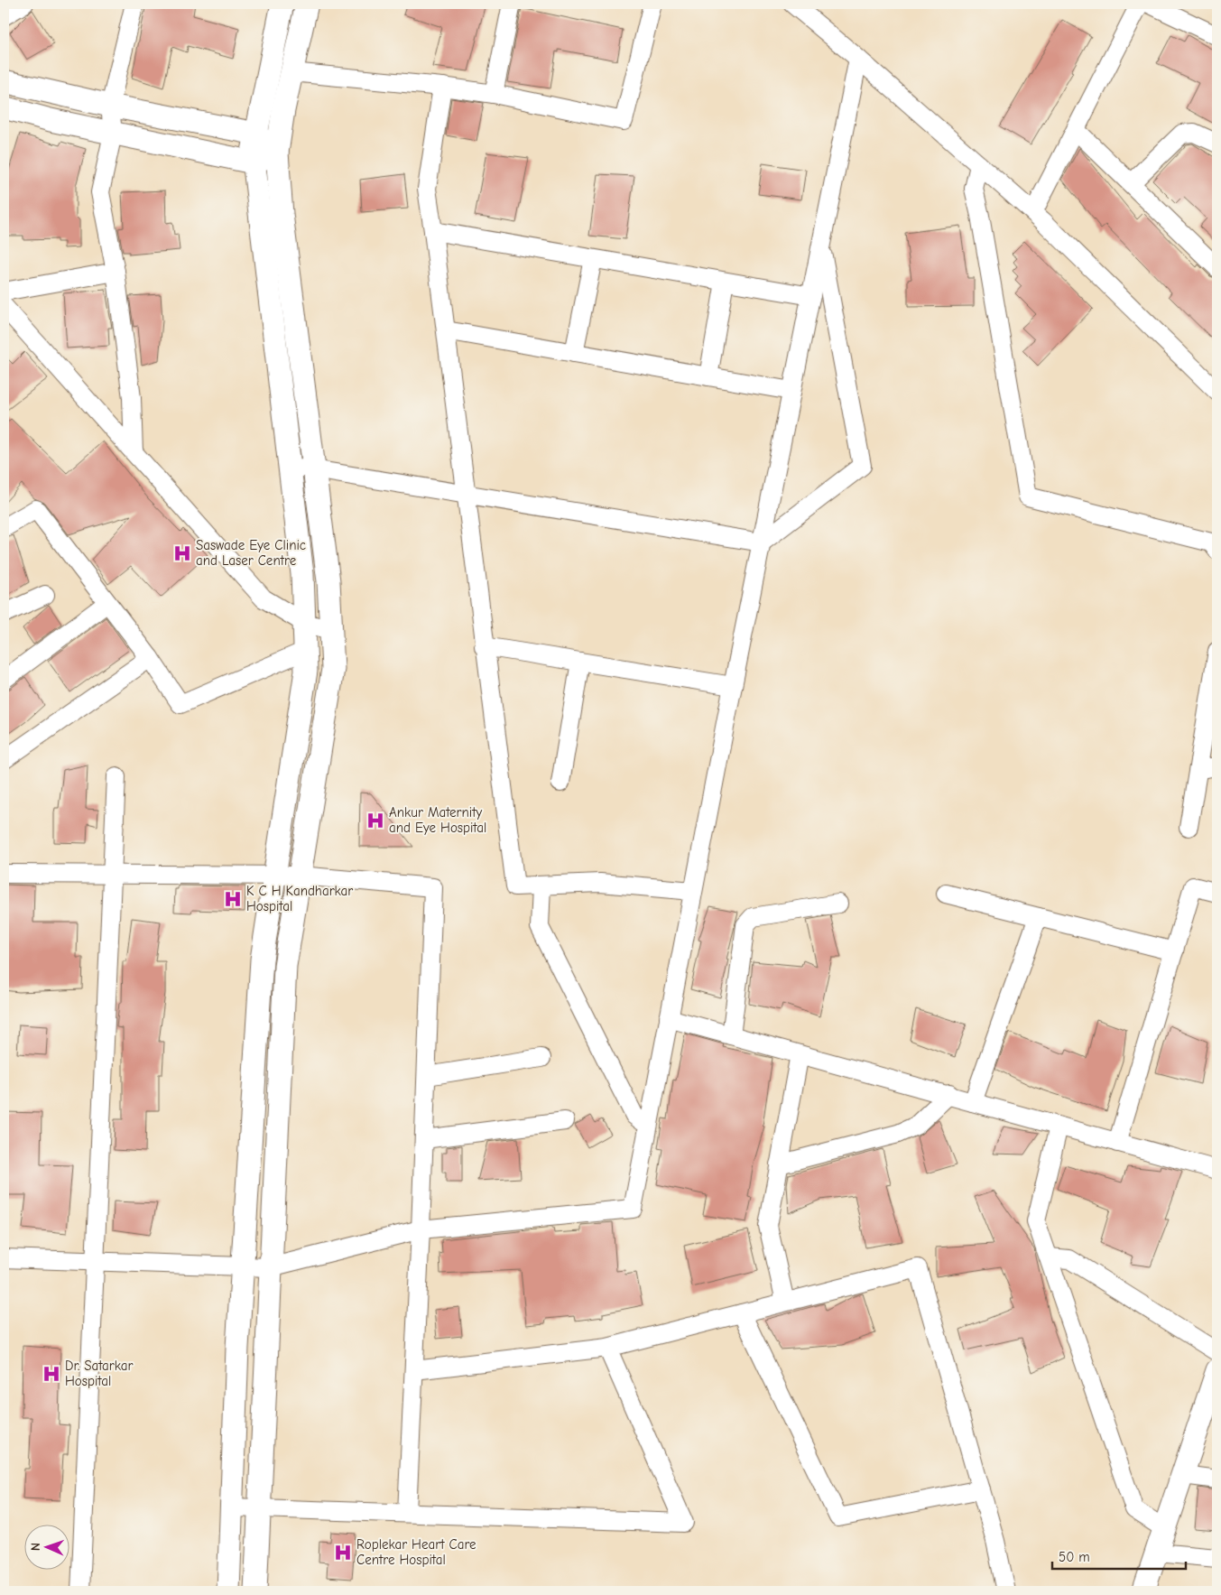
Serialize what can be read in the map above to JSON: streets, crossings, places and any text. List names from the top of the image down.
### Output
{
  "places": {
    "hospital": [
      "Saswade Eye Clinic and Laser Centre",
      "Ankur Maternity and Eye Hospital",
      "K C H Kandharkar Hospital",
      "Dr. Satarkar Hospital",
      "Roplekar Heart Care Centre Hospital"
    ]
  },
  "scale_bar": "50 m",
  "north": "left"
}
